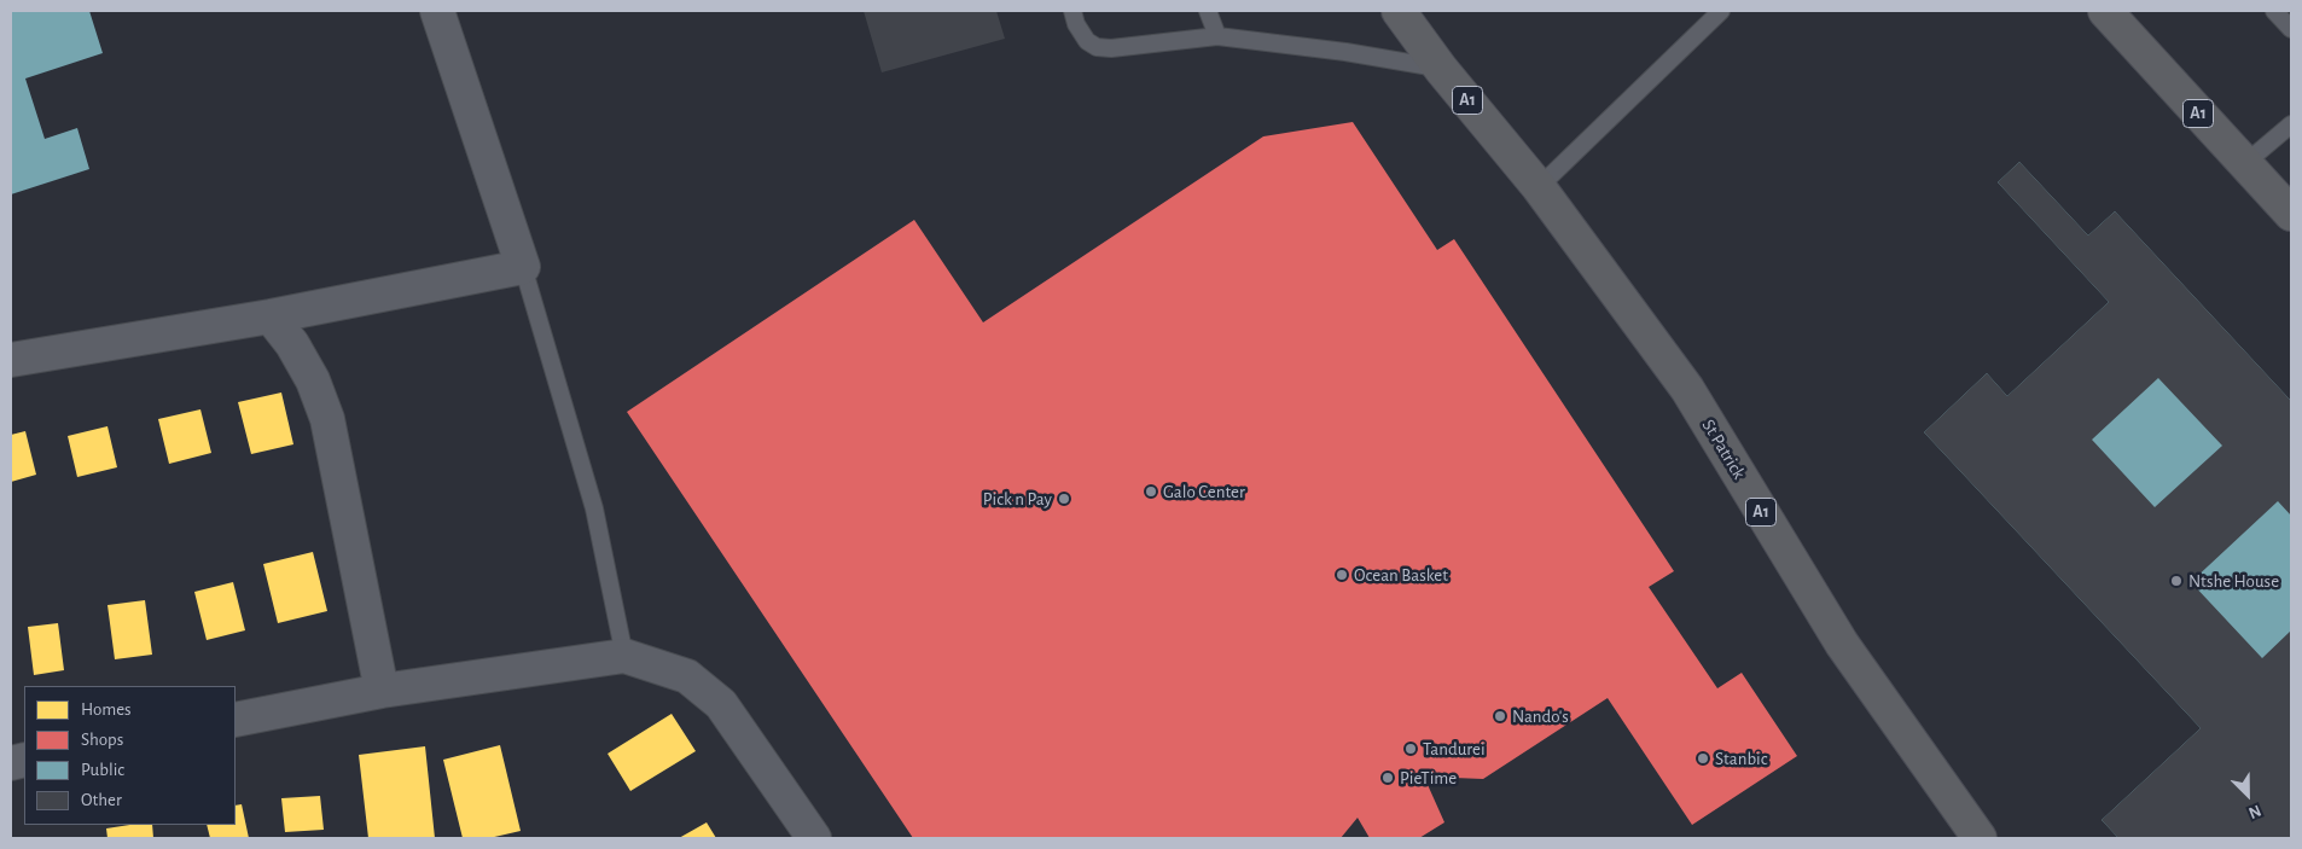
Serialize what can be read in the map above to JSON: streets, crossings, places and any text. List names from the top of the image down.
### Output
{
  "streets": {
    "highway": ["A1", "St Patrick"]
  },
  "crossings": [
    ["A1", "St Patrick"]
  ],
  "places": [
    "Galo Center",
    "Pick n Pay",
    "Ocean Basket",
    "Ntshe House",
    "Nando's",
    "Tandurei",
    "Stanbic",
    "PieTime"
  ],
  "legend": [
    "Homes",
    "Shops",
    "Public",
    "Other"
  ],
  "north": "bottom right"
}
